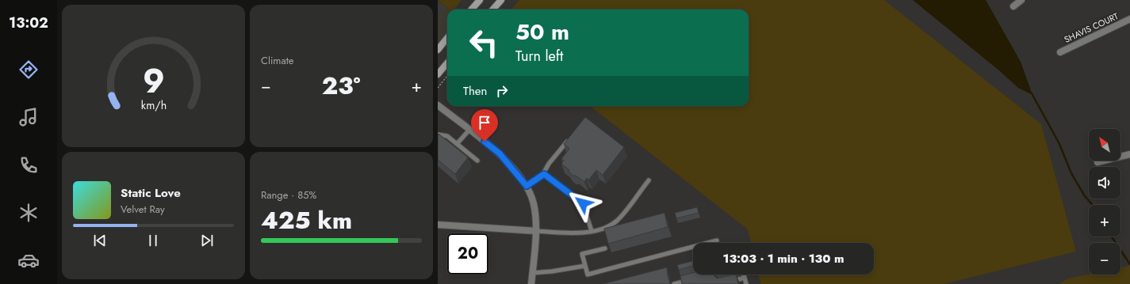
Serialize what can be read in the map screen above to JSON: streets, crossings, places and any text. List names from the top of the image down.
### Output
{
  "streets": {
    "street": ["SHAVIS COURT"]
  },
  "north": "top left",
  "page": {
    "tabs": "13:02",
    "tile": [
      "Climate",
      ["Range · 85%", "425 km"]
    ],
    "turn": ["50 m", "Turn left"],
    "heat": ["−", "23°", "+"],
    "then": "Then",
    "map_buttons": ["+", "−"],
    "song": ["Static Love", "Velvet Ray"],
    "limit": "20",
    "trip": "13:03 · 1 min · 130 m",
    "gauge": ["9", "km/h"]
  }
}
